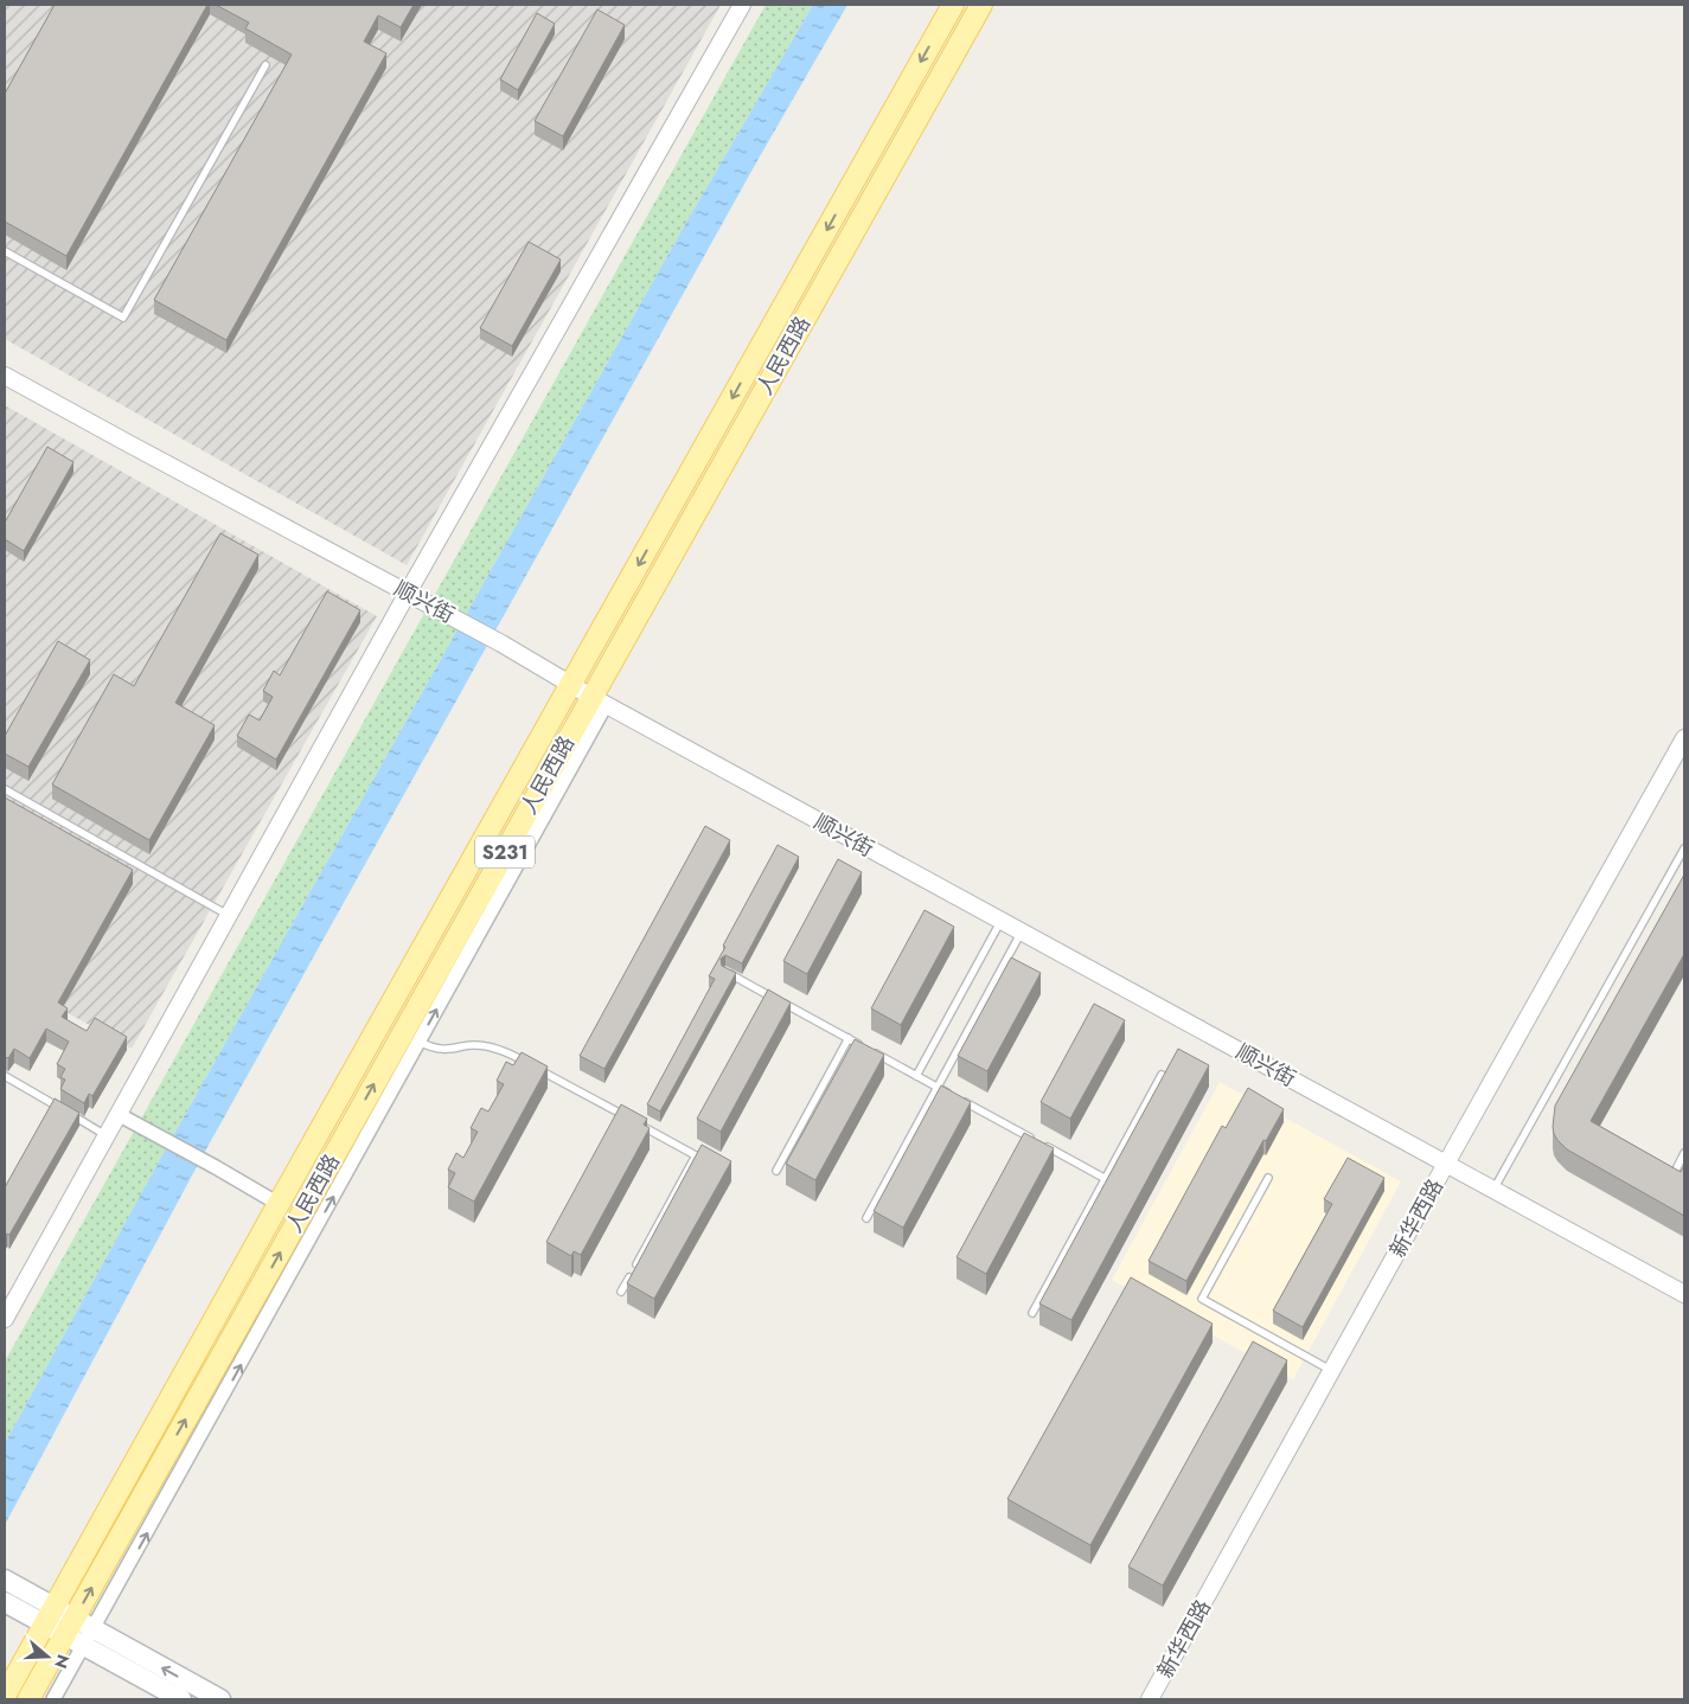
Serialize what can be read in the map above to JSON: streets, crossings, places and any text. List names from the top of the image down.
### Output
{
  "streets": {
    "main road": ["人民西路", "S231"],
    "street": ["顺兴街", "新华西路"]
  },
  "crossings": [
    ["人民西路", "顺兴街"],
    ["顺兴街", "新华西路"]
  ],
  "north": "right"
}
